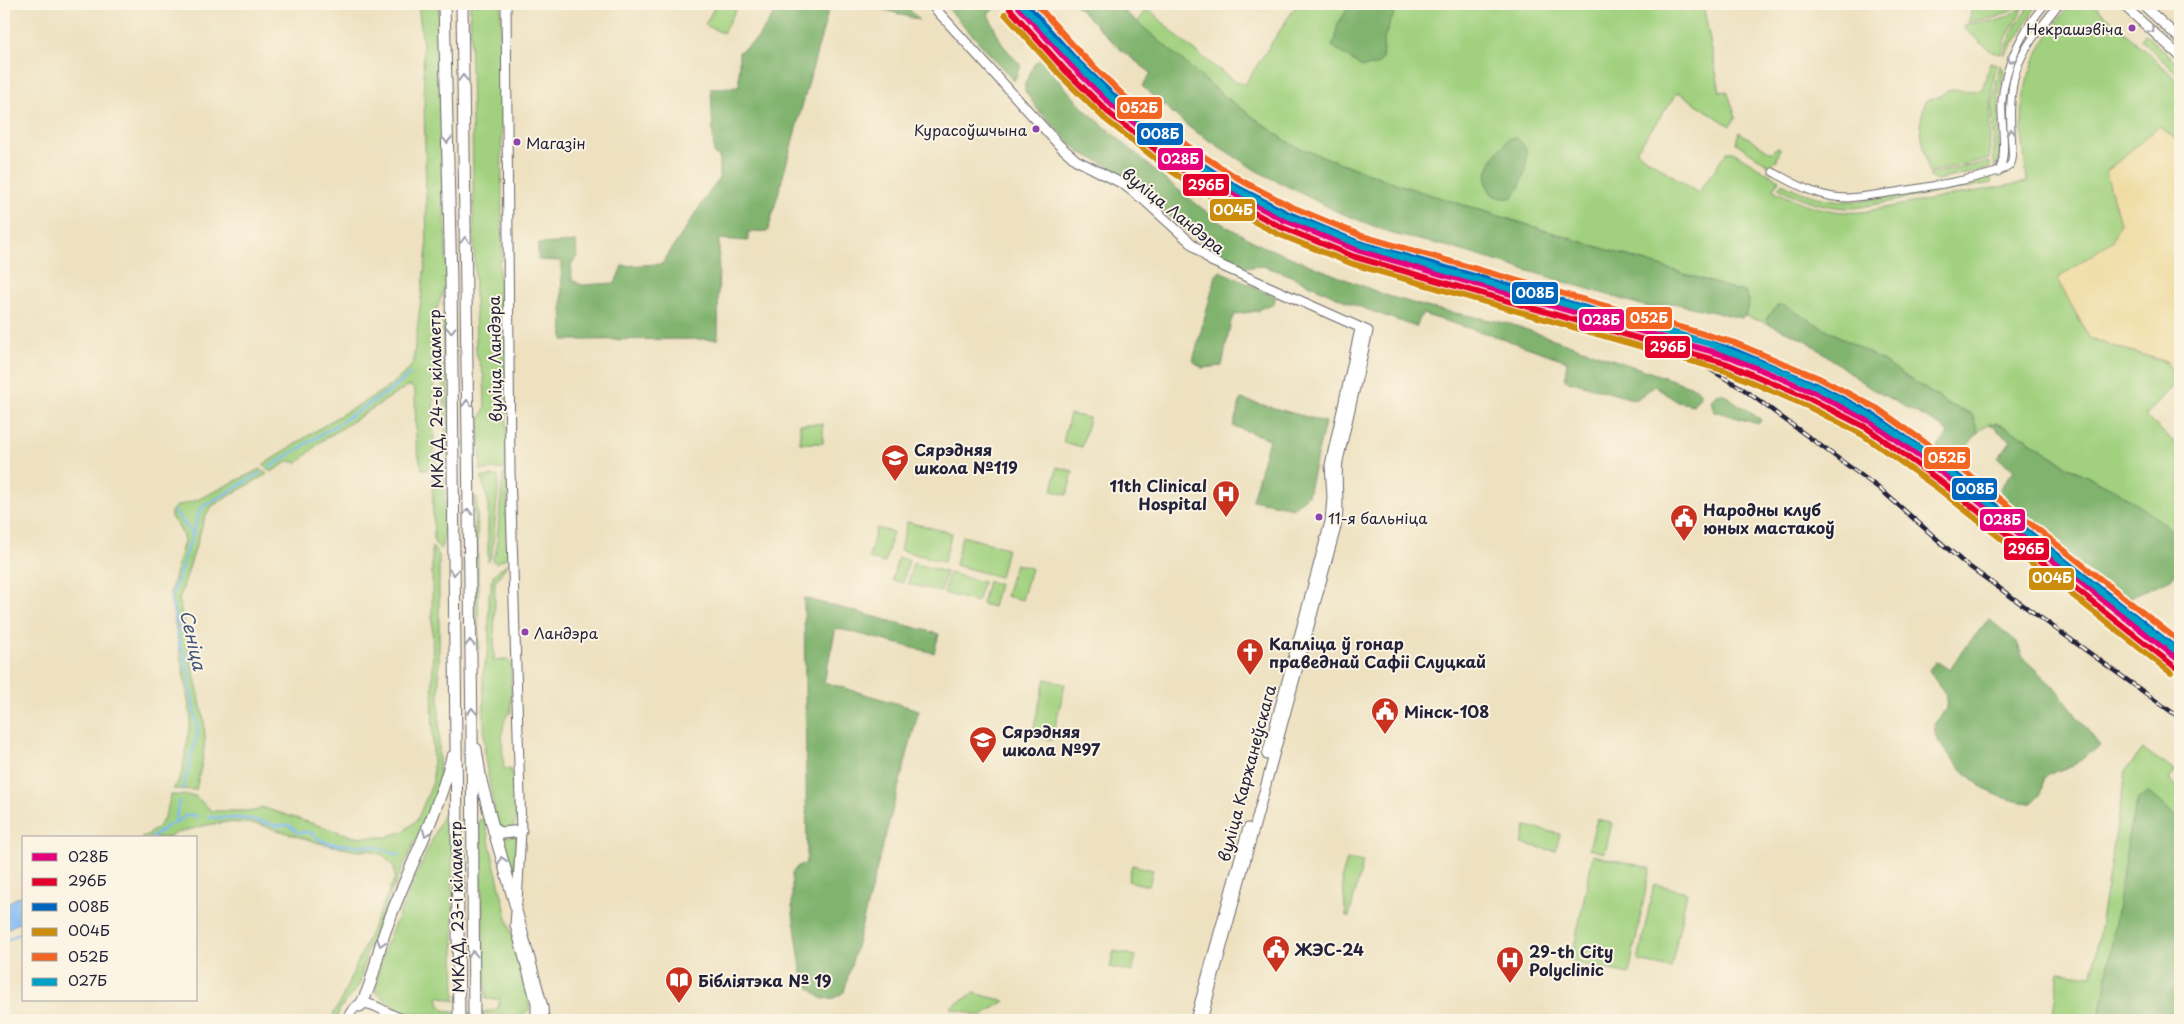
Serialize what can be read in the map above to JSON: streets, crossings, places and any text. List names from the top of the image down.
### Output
{
  "streets": {
    "highway": ["МКАД, 24-ы кіламетр", "МКАД, 23-і кіламетр"],
    "street": ["вуліца Ландэра", "вуліца Каржанеўскага"]
  },
  "crossings": [
    ["вуліца Ландэра", "вуліца Каржанеўскага"],
    ["МКАД, 24-ы кіламетр", "МКАД, 23-і кіламетр"]
  ],
  "water": ["Сеніца"],
  "places": {
    "other": [
      "Некрашэвіча",
      "Курасоўшчына",
      "Магазін",
      "11-я бальніца",
      "Ландэра"
    ],
    "school or university": ["Сярэдняя школа №119", "Сярэдняя школа №97"],
    "hospital": ["11th Clinical Hospital", "29-th City Polyclinic"],
    "public building": ["Народны клуб юных мастакоў", "Мінск-108", "ЖЭС-24"],
    "church": ["Капліца ў гонар праведнай Сафіі Слуцкай"],
    "library": ["Бібліятэка № 19"]
  },
  "lines": [
    "transit line 028Б",
    "transit line 008Б",
    "transit line 052Б",
    "transit line 027Б",
    "transit line 296Б",
    "transit line 004Б"
  ],
  "legend": [
    "028Б",
    "296Б",
    "008Б",
    "004Б",
    "052Б",
    "027Б"
  ]
}
